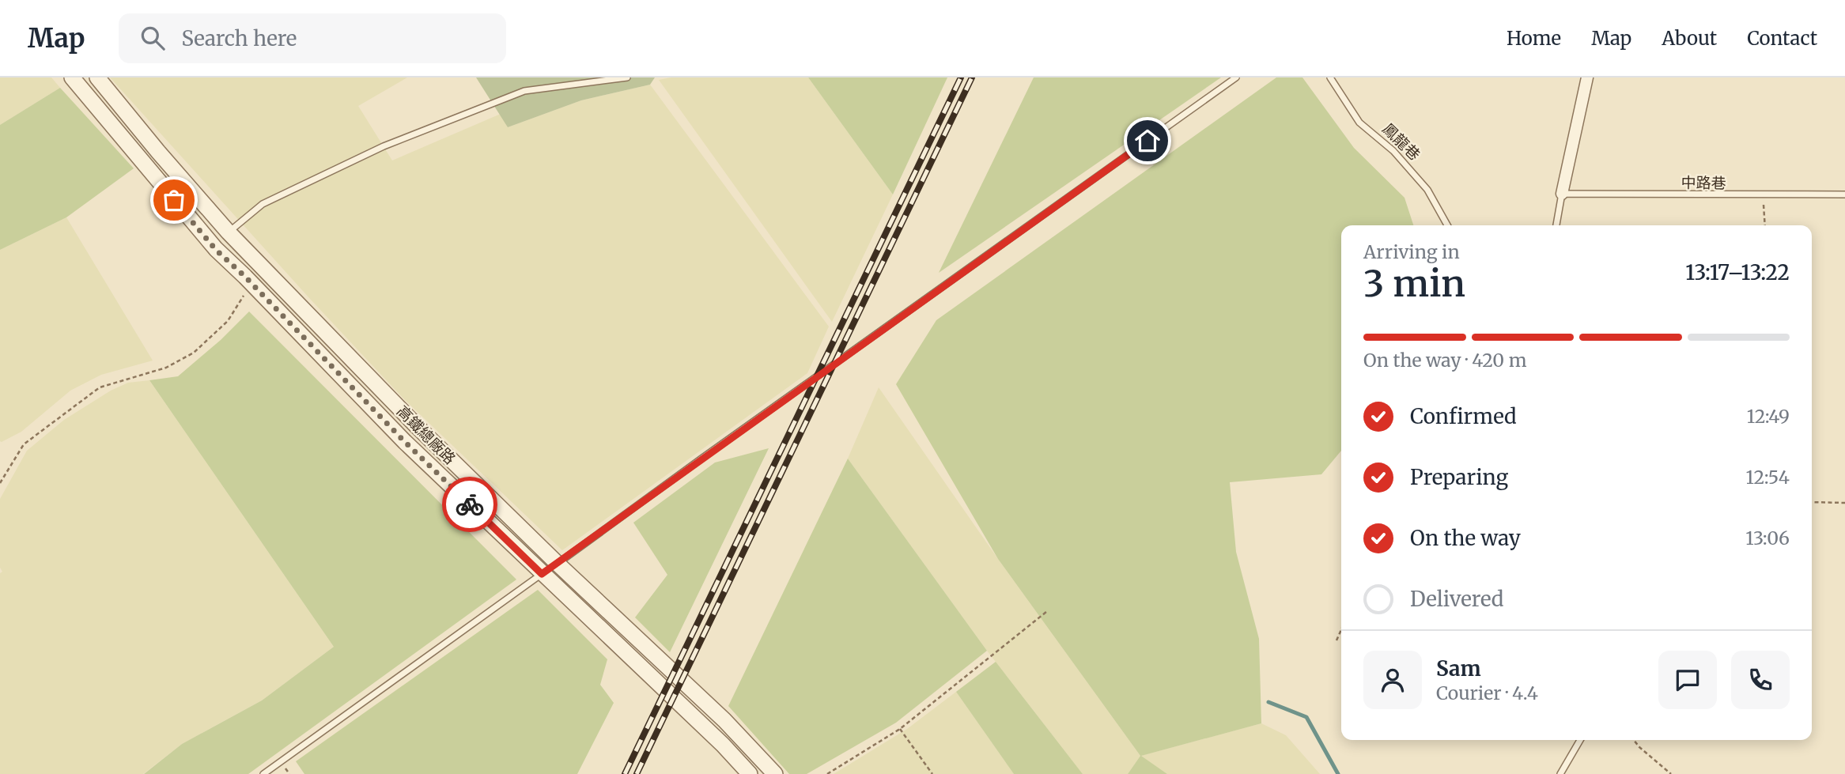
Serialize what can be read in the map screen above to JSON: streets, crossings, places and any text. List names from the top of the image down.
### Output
{
  "streets": {
    "street": ["高鐵總廠路"],
    "lane": ["鳳龍巷", "中路巷"]
  },
  "page": {
    "header": "Map",
    "search": "Search here",
    "nav": [
      "Home",
      "Map",
      "About",
      "Contact"
    ],
    "heading": ["3 min", "Arriving in", "13:17–13:22"],
    "panel": ["Sam", "Courier · 4.4"],
    "bar": "On the way · 420 m",
    "list": [
      ["Confirmed", "12:49"],
      ["Preparing", "12:54"],
      ["On the way", "13:06"],
      "Delivered"
    ]
  }
}
